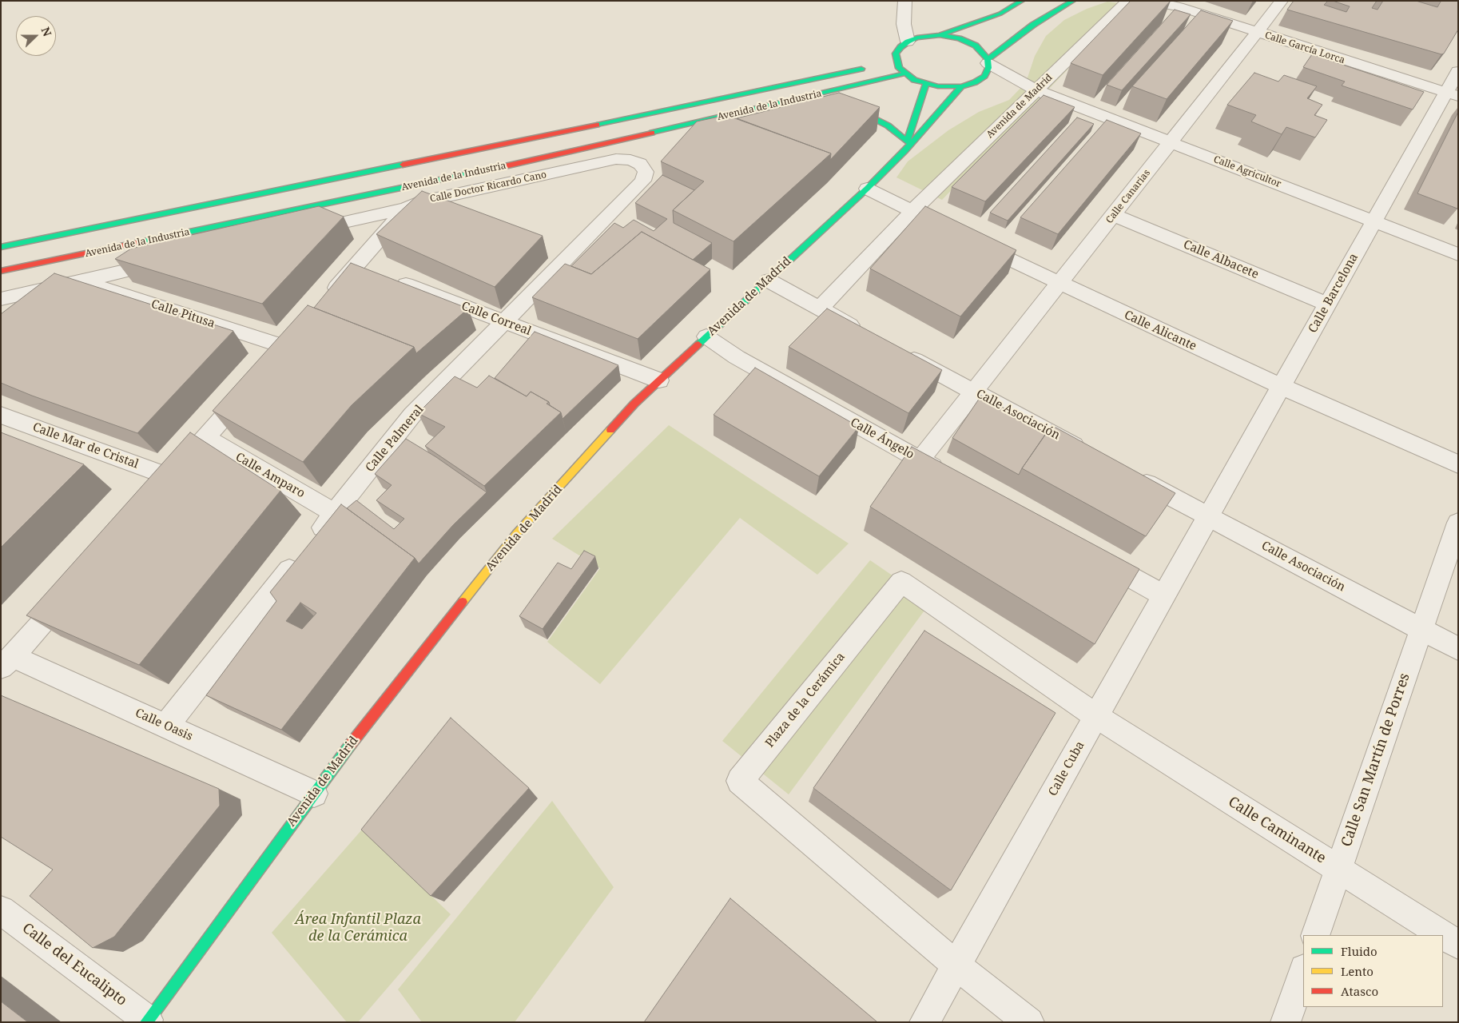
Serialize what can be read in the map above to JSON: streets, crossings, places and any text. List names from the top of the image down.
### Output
{
  "streets": {
    "main road": ["Avenida de la Industria", "Avenida de Madrid"],
    "street": [
      "Calle García Lorca",
      "Calle Agricultor",
      "Calle Doctor Ricardo Cano",
      "Calle Canarias",
      "Calle Albacete",
      "Calle Barcelona",
      "Calle Pitusa",
      "Calle Correal",
      "Calle Alicante",
      "Calle Asociación",
      "Calle Palmeral",
      "Calle Ángelo",
      "Calle Mar de Cristal",
      "Calle Amparo",
      "Plaza de la Cerámica",
      "Calle Oasis",
      "Calle San Martín de Porres",
      "Calle Cuba",
      "Calle Caminante",
      "Calle del Eucalipto"
    ]
  },
  "crossings": [
    ["Calle García Lorca", "Calle Canarias"],
    ["Calle García Lorca", "Calle Barcelona"],
    ["Avenida de Madrid", "Calle Agricultor"],
    ["Avenida de Madrid", "Calle Correal"],
    ["Avenida de Madrid", "Calle Alicante"],
    ["Avenida de Madrid", "Calle Ángelo"],
    ["Avenida de Madrid", "Calle Oasis"],
    ["Avenida de Madrid", "Calle del Eucalipto"],
    ["Calle Agricultor", "Calle Canarias"],
    ["Calle Agricultor", "Calle Barcelona"],
    ["Calle Doctor Ricardo Cano", "Calle Palmeral"],
    ["Calle Canarias", "Calle Albacete"],
    ["Calle Canarias", "Calle Alicante"],
    ["Calle Canarias", "Calle Asociación"],
    ["Calle Canarias", "Calle Ángelo"],
    ["Calle Albacete", "Calle Barcelona"],
    ["Calle Barcelona", "Calle Alicante"],
    ["Calle Barcelona", "Calle Asociación"],
    ["Calle Barcelona", "Calle Cuba"],
    ["Calle Correal", "Calle Palmeral"],
    ["Calle Asociación", "Calle San Martín de Porres"],
    ["Calle Asociación", "Calle Cuba"],
    ["Calle Palmeral", "Calle Amparo"],
    ["Calle Palmeral", "Calle Oasis"],
    ["Plaza de la Cerámica", "Calle Cuba"],
    ["Plaza de la Cerámica", "Calle Caminante"],
    ["Calle San Martín de Porres", "Calle Caminante"],
    ["Calle Cuba", "Calle Caminante"]
  ],
  "parks": ["Área Infantil Plaza de la Cerámica"],
  "legend": ["Fluido", "Lento", "Atasco"],
  "north": "right"
}
